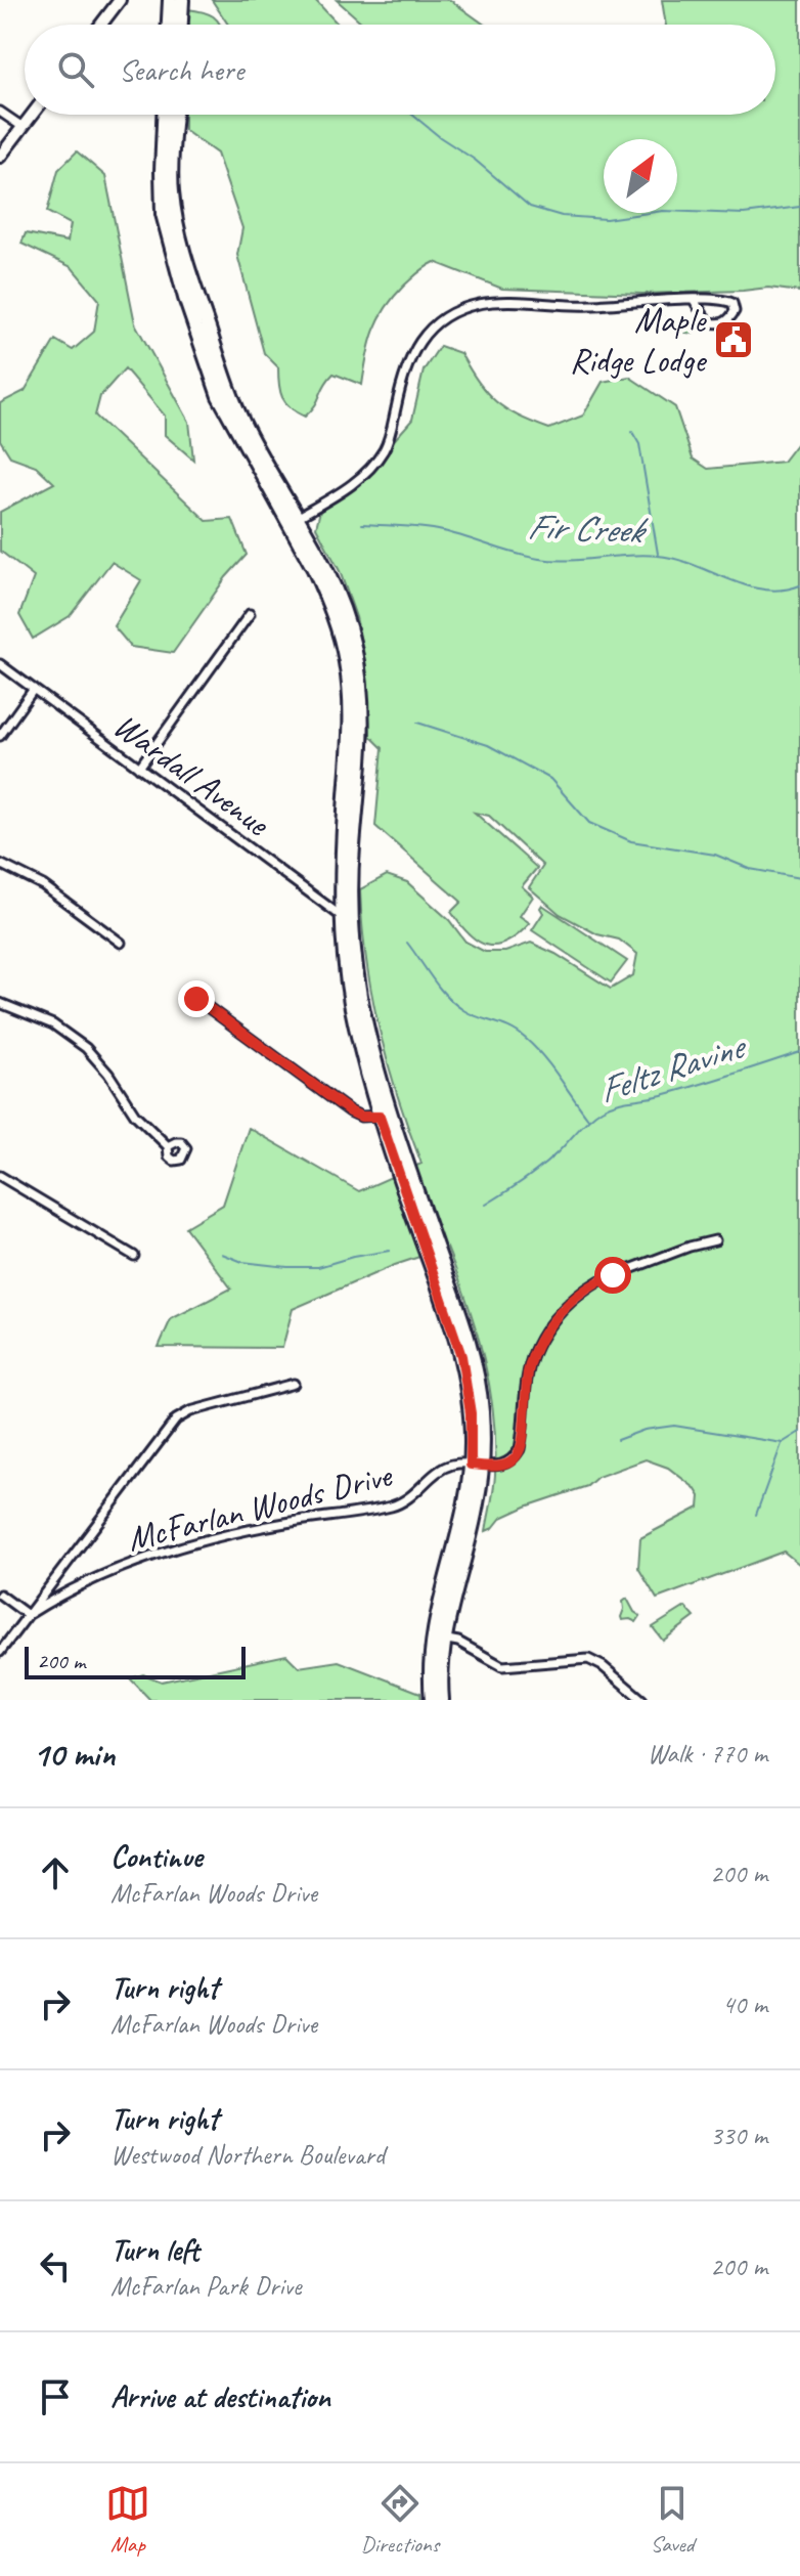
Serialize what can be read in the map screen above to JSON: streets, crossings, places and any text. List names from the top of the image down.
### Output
{
  "streets": {
    "street": ["Wardall Avenue", "McFarlan Woods Drive"]
  },
  "water": ["Fir Creek", "Feltz Ravine"],
  "places": {
    "public building": ["Maple Ridge Lodge"]
  },
  "scale_bar": "200 m",
  "north": "top right",
  "page": {
    "search": "Search here",
    "scale": "200 m",
    "heading": ["10 min", "Walk · 770 m"],
    "list": [
      ["Continue", "McFarlan Woods Drive", "200 m"],
      ["Turn right", "McFarlan Woods Drive", "40 m"],
      ["Turn right", "Westwood Northern Boulevard", "330 m"],
      ["Turn left", "McFarlan Park Drive", "200 m"],
      "Arrive at destination"
    ],
    "nav": ["Map", "Directions", "Saved"]
  }
}
